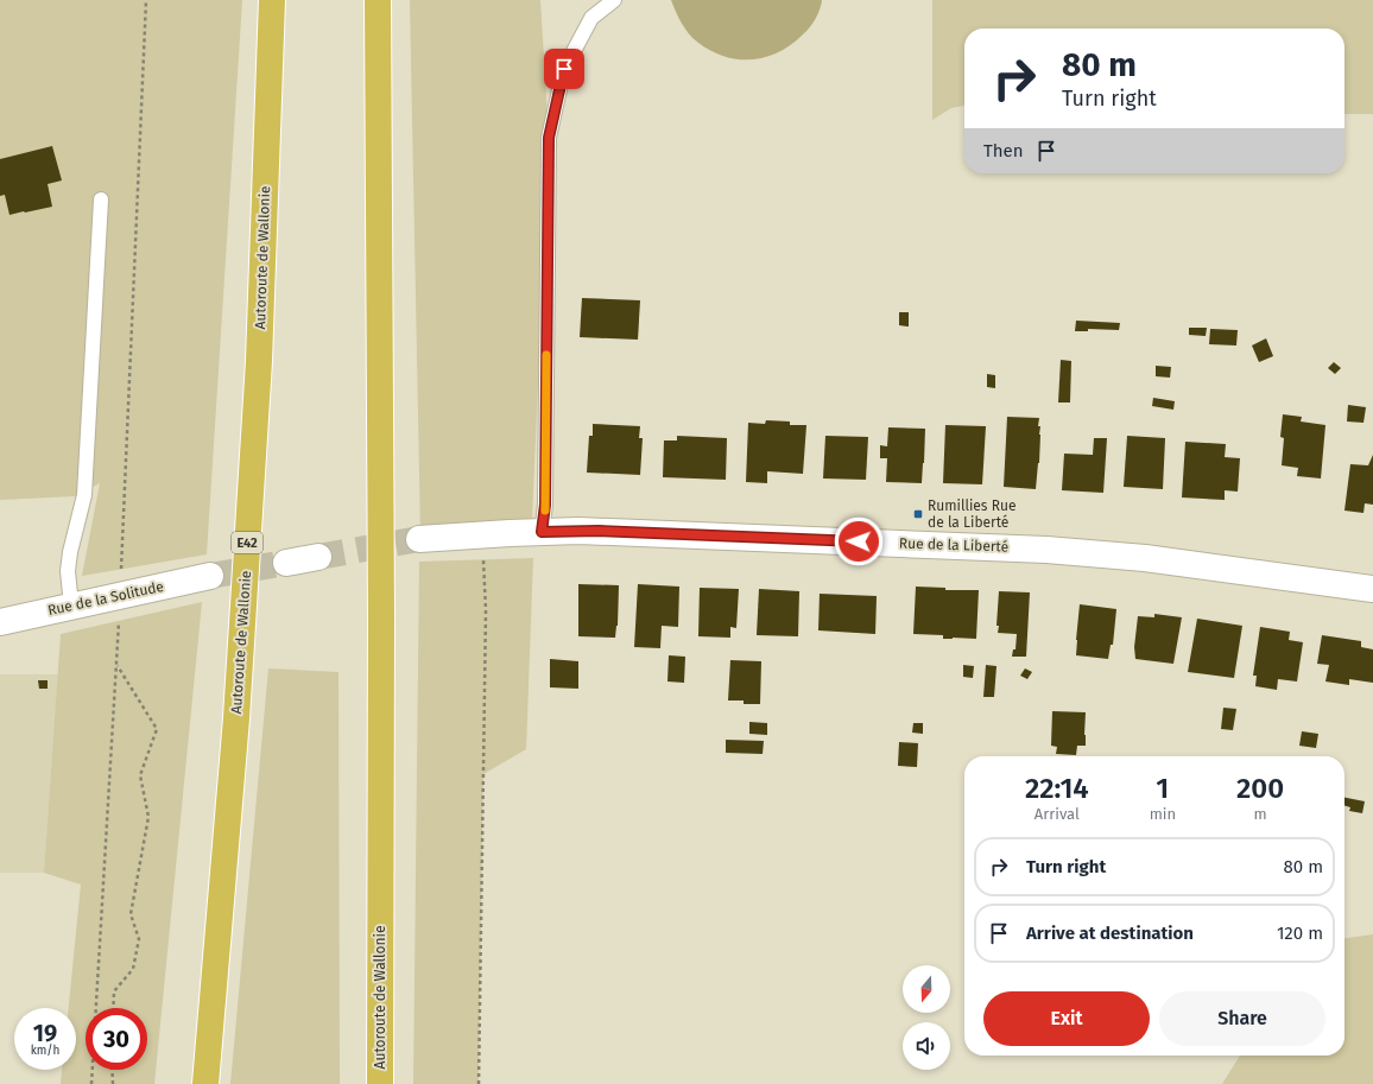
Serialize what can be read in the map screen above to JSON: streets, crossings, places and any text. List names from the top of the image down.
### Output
{
  "streets": {
    "highway": ["Autoroute de Wallonie", "E42"],
    "street": ["Rue de la Liberté", "Rue de la Solitude"]
  },
  "places": {
    "transit": ["Rumillies Rue de la Liberté"]
  },
  "north": "bottom",
  "page": {
    "turn": ["80 m", "Turn right"],
    "then": "Then",
    "eta": [
      "22:14",
      "Arrival",
      "1",
      "min",
      "200",
      "m"
    ],
    "list": [
      {
        "name": "Turn right",
        "value": "80 m"
      },
      {
        "name": "Arrive at destination",
        "value": "120 m"
      }
    ],
    "buttons": ["Exit", "Share"],
    "speed": "19 km/h",
    "limit": "30"
  }
}
